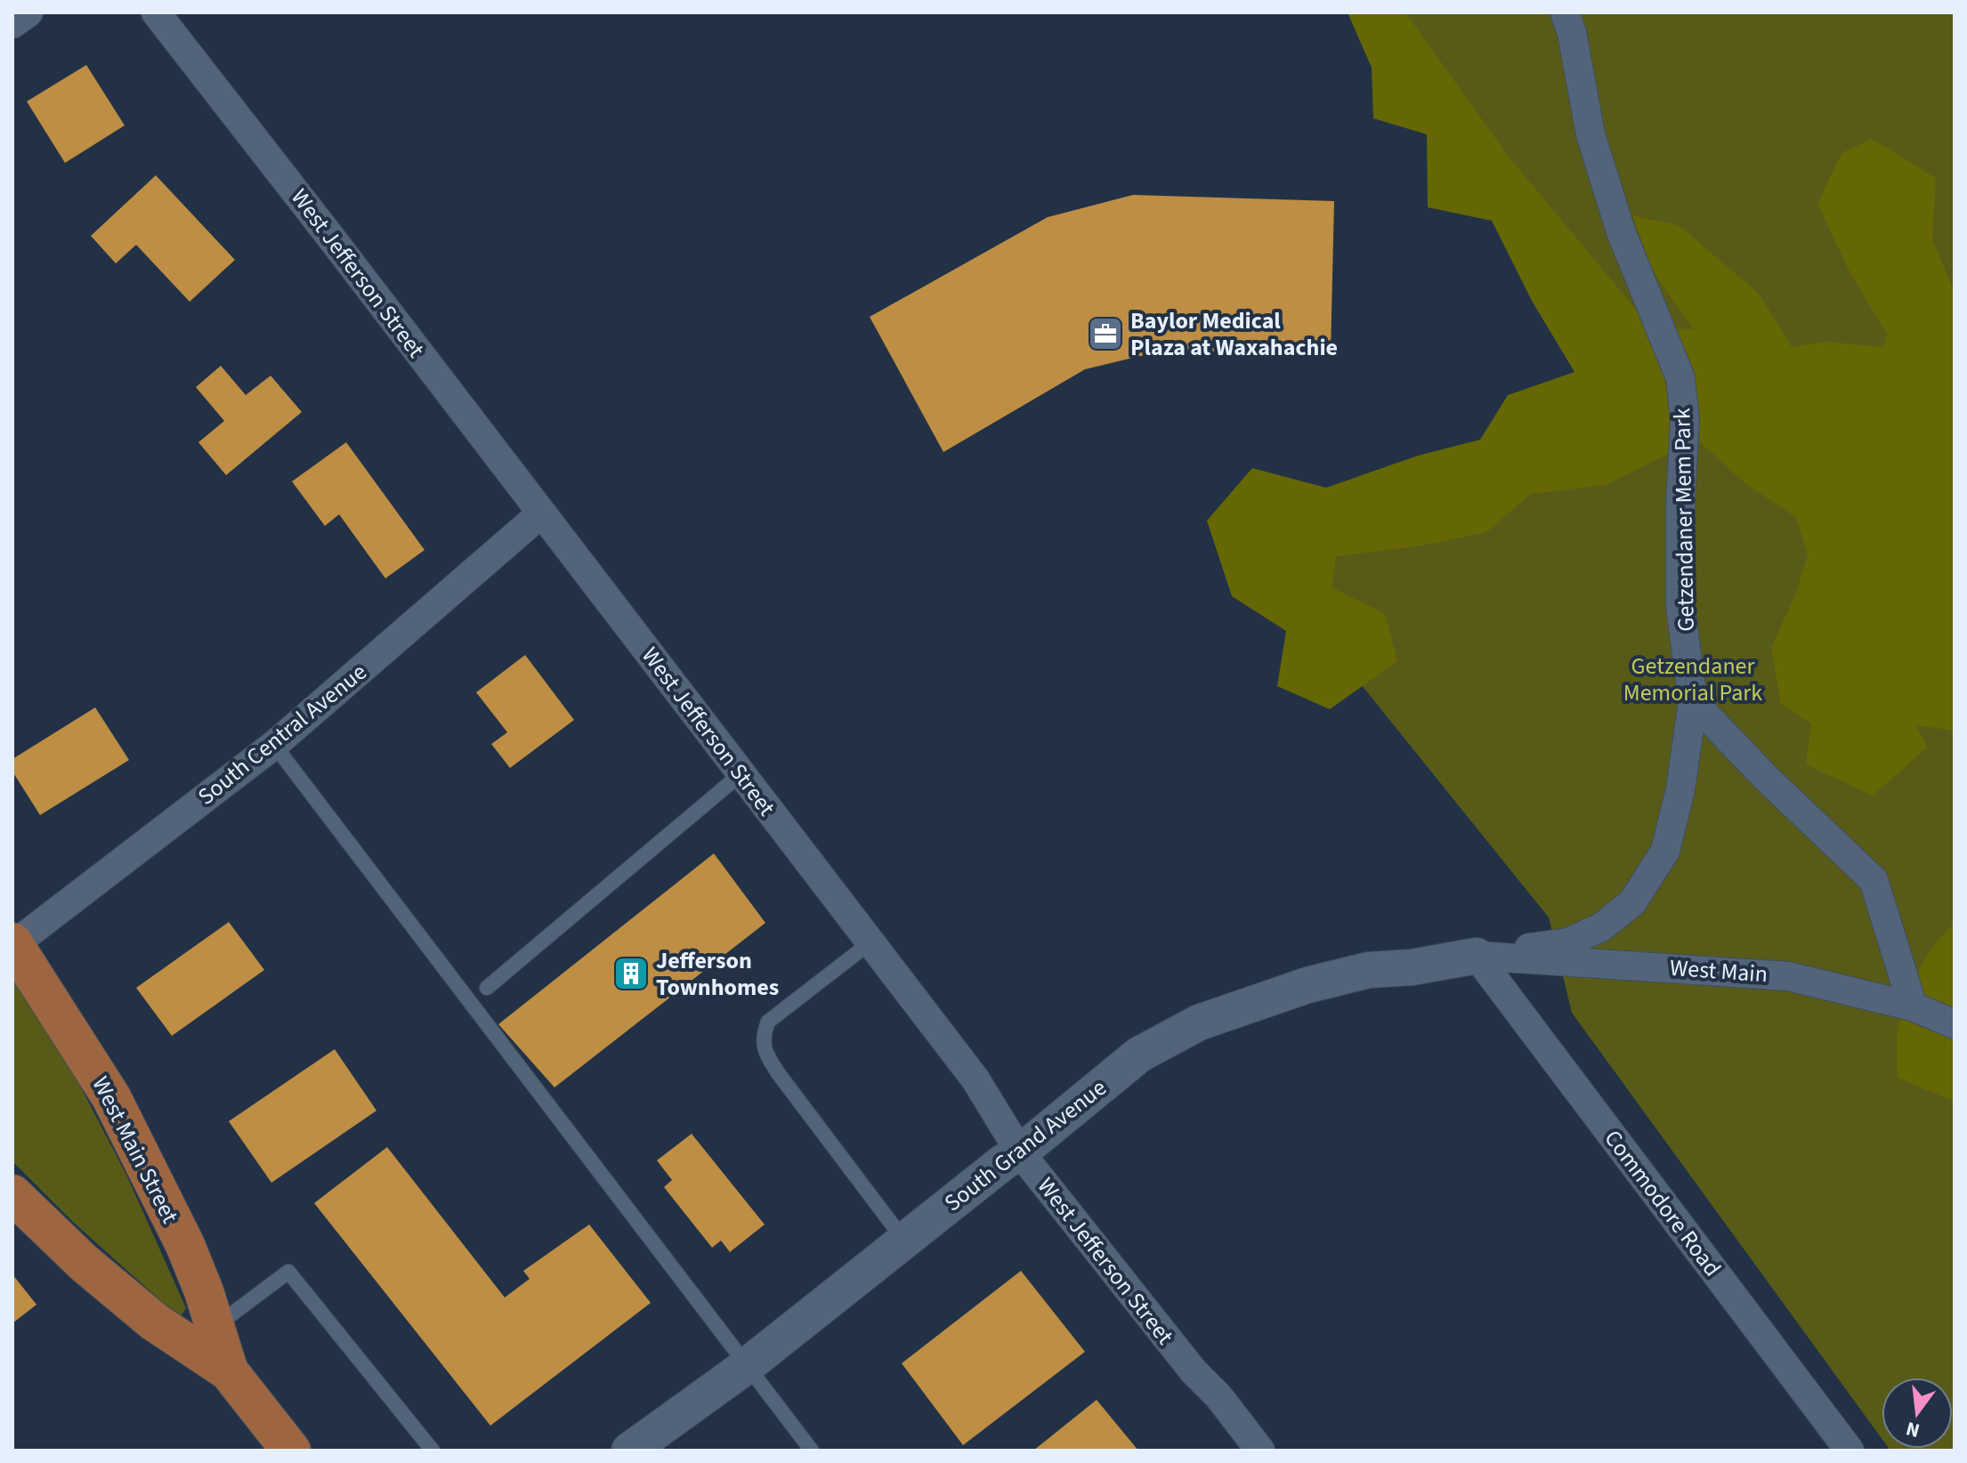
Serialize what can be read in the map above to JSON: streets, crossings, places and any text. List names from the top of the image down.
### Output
{
  "streets": {
    "main road": ["West Main Street"],
    "street": [
      "West Jefferson Street",
      "Getzendaner Mem Park",
      "South Central Avenue",
      "West Main",
      "South Grand Avenue",
      "Commodore Road"
    ]
  },
  "crossings": [
    ["West Jefferson Street", "South Central Avenue"],
    ["West Jefferson Street", "South Grand Avenue"],
    ["Getzendaner Mem Park", "West Main"],
    ["Getzendaner Mem Park", "South Grand Avenue"],
    ["Getzendaner Mem Park", "Commodore Road"],
    ["South Central Avenue", "West Main Street"],
    ["West Main", "South Grand Avenue"],
    ["West Main", "Commodore Road"],
    ["South Grand Avenue", "Commodore Road"]
  ],
  "parks": ["Getzendaner Memorial Park"],
  "places": {
    "office": ["Baylor Medical Plaza at Waxahachie"],
    "building": ["Jefferson Townhomes"]
  },
  "north": "bottom"
}
